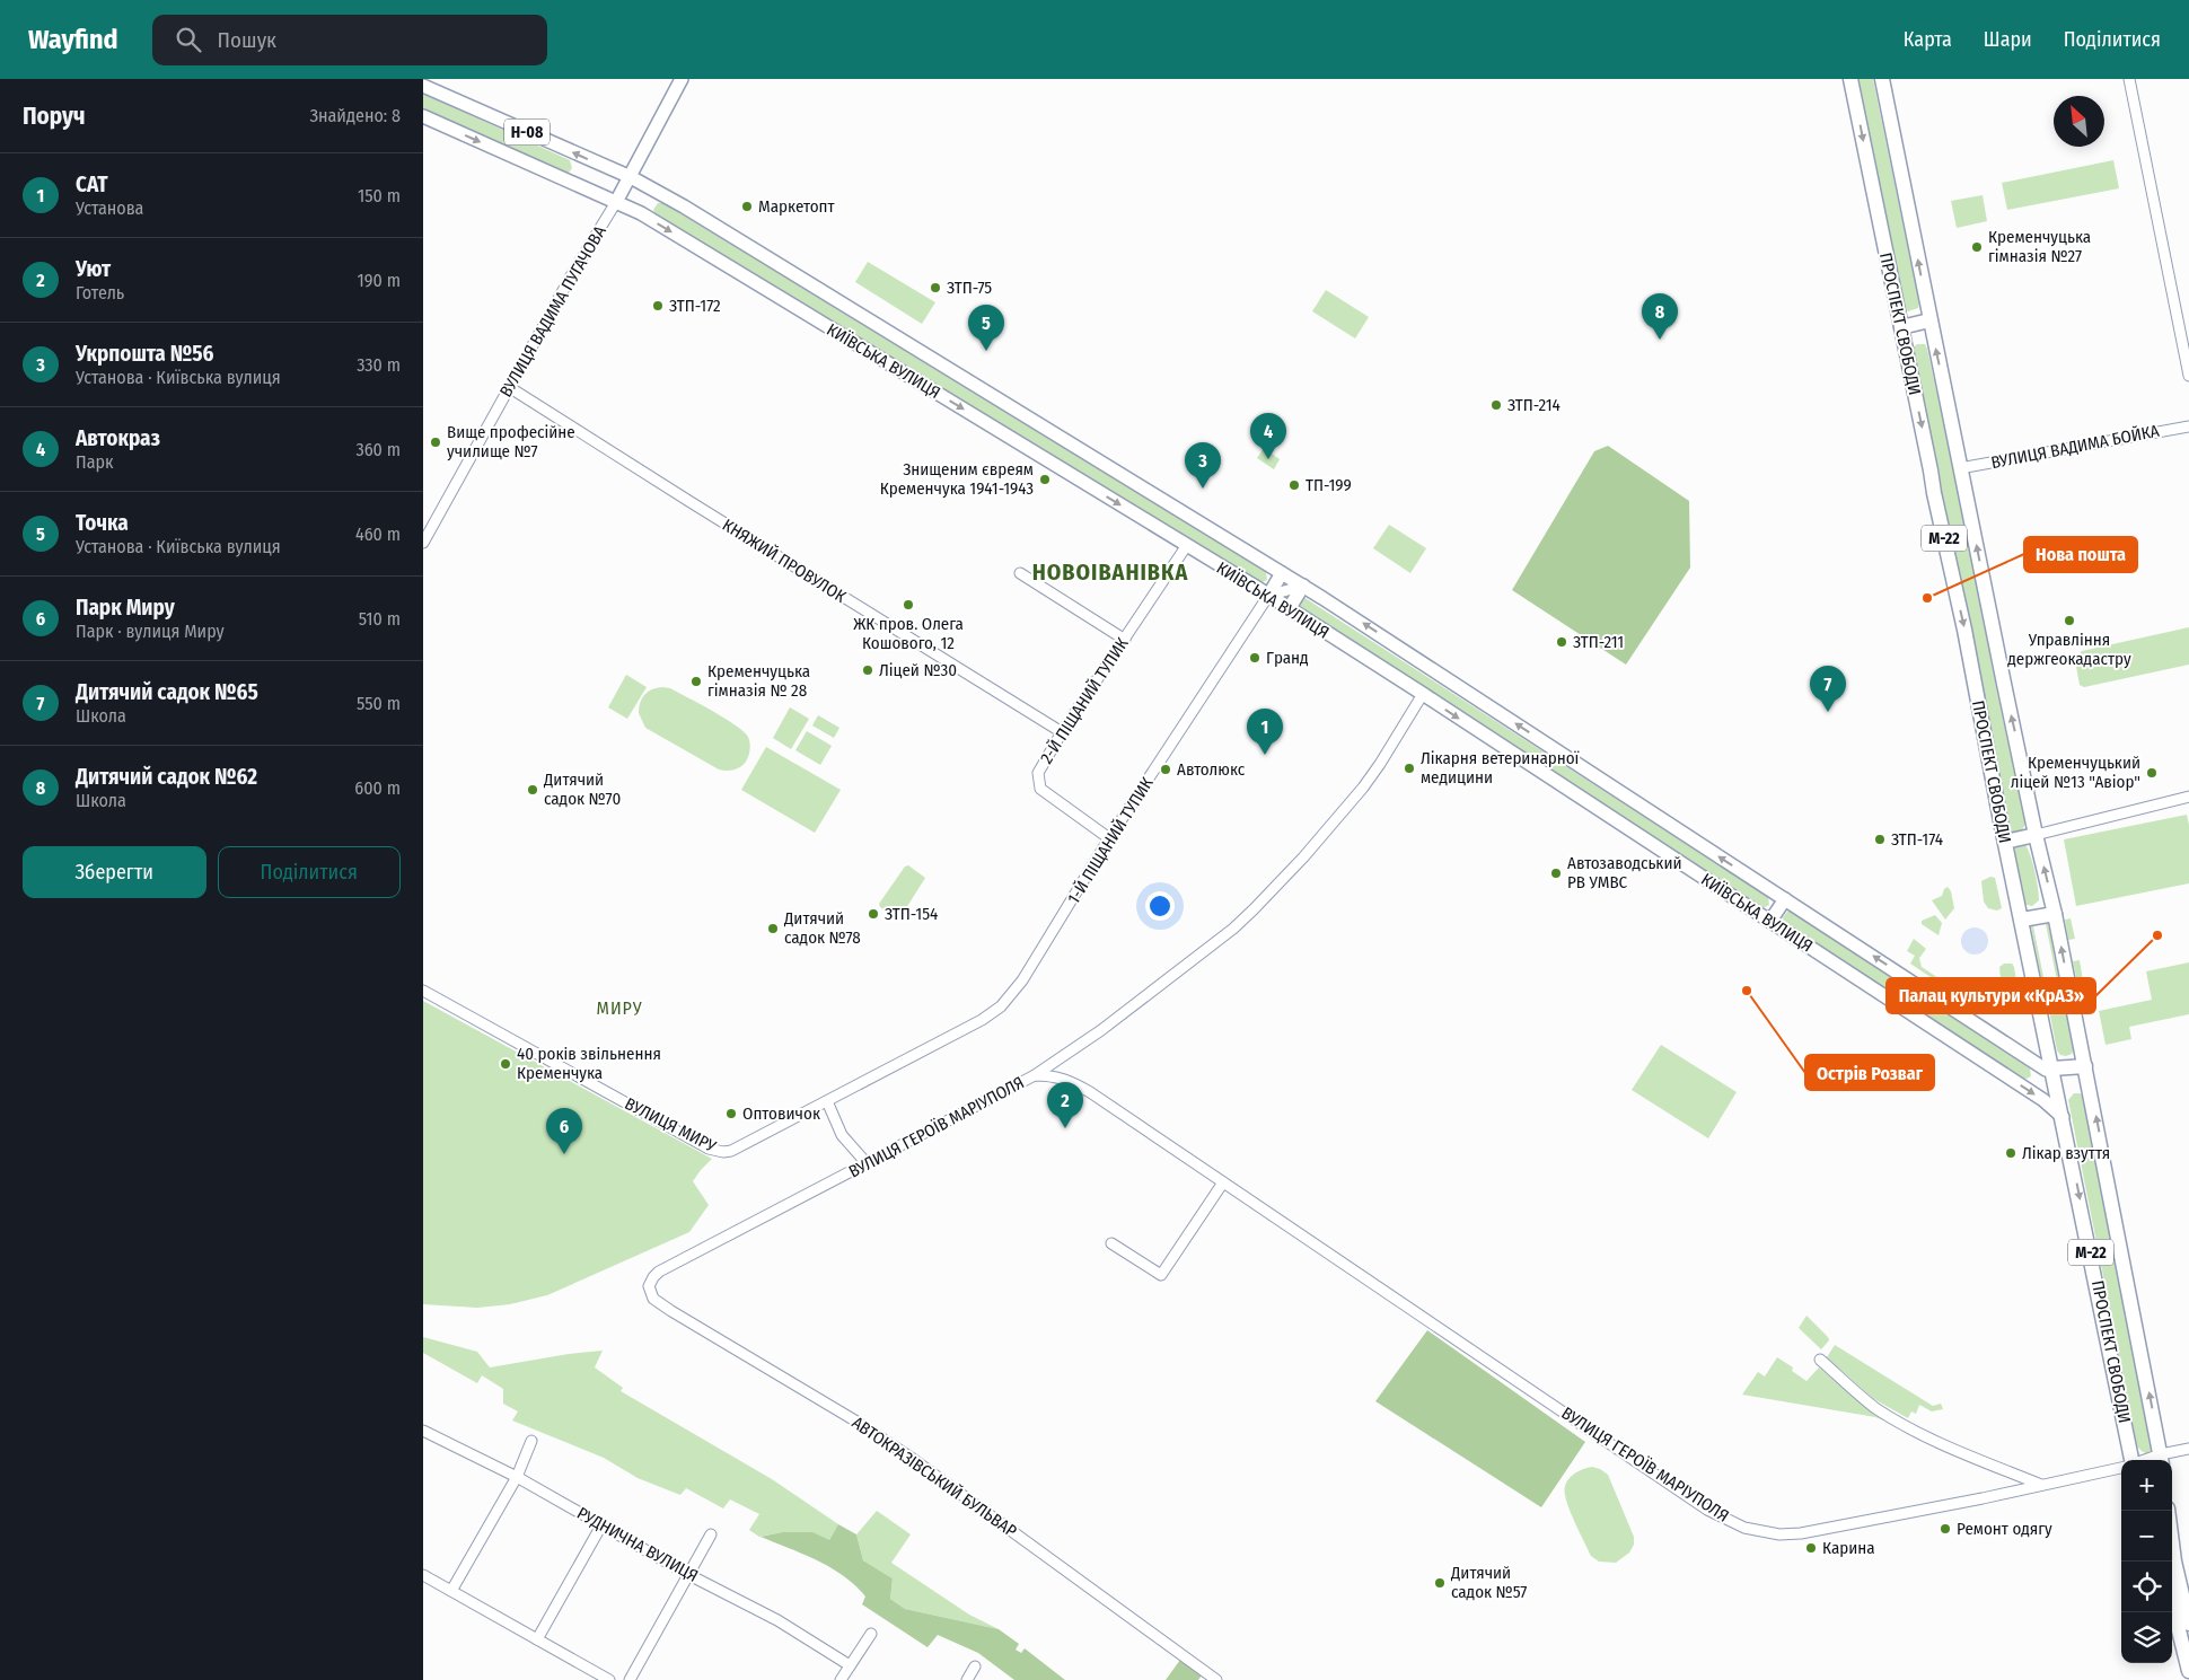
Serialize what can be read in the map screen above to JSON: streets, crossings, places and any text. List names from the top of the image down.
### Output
{
  "streets": {
    "highway": ["ПРОСПЕКТ СВОБОДИ", "М-22"],
    "main road": ["Н-08", "ВУЛИЦЯ ВАДИМА ПУГАЧОВА", "КИЇВСЬКА ВУЛИЦЯ"],
    "street": [
      "ВУЛИЦЯ ВАДИМА БОЙКА",
      "КНЯЖИЙ ПРОВУЛОК",
      "2-Й ПІЩАНИЙ ТУПИК",
      "1-Й ПІЩАНИЙ ТУПИК",
      "ВУЛИЦЯ МИРУ",
      "ВУЛИЦЯ ГЕРОЇВ МАРІУПОЛЯ",
      "АВТОКРАЗІВСЬКИЙ БУЛЬВАР",
      "РУДНИЧНА ВУЛИЦЯ"
    ]
  },
  "crossings": [
    ["ВУЛИЦЯ ВАДИМА ПУГАЧОВА", "КИЇВСЬКА ВУЛИЦЯ"],
    ["ВУЛИЦЯ ВАДИМА ПУГАЧОВА", "КНЯЖИЙ ПРОВУЛОК"],
    ["ПРОСПЕКТ СВОБОДИ", "КИЇВСЬКА ВУЛИЦЯ"],
    ["ПРОСПЕКТ СВОБОДИ", "ВУЛИЦЯ ВАДИМА БОЙКА"],
    ["КИЇВСЬКА ВУЛИЦЯ", "2-Й ПІЩАНИЙ ТУПИК"],
    ["КИЇВСЬКА ВУЛИЦЯ", "1-Й ПІЩАНИЙ ТУПИК"],
    ["КНЯЖИЙ ПРОВУЛОК", "2-Й ПІЩАНИЙ ТУПИК"],
    ["2-Й ПІЩАНИЙ ТУПИК", "1-Й ПІЩАНИЙ ТУПИК"],
    ["1-Й ПІЩАНИЙ ТУПИК", "ВУЛИЦЯ МИРУ"],
    ["ВУЛИЦЯ ГЕРОЇВ МАРІУПОЛЯ", "АВТОКРАЗІВСЬКИЙ БУЛЬВАР"]
  ],
  "districts": ["НОВОІВАНІВКА", "МИРУ"],
  "places": [
    "Маркетопт",
    "Кременчуцька гімназія №27",
    "ЗТП-75",
    "ЗТП-172",
    "ЗТП-214",
    "Вище професійне училище №7",
    "Знищеним євреям Кременчука 1941-1943",
    "ТП-199",
    "Нова пошта",
    "ЖК пров. Олега Кошового, 12",
    "Управлiння держгеокадастру",
    "ЗТП-211",
    "Гранд",
    "Ліцей №30",
    "Кременчуцька гімназія № 28",
    "Лікарня ветеринарної медицини",
    "Автолюкс",
    "Кременчуцький ліцей №13 \"Авіор\"",
    "Дитячий садок №70",
    "ЗТП-174",
    "Автозаводський РВ УМВС",
    "ЗТП-154",
    "Дитячий садок №78",
    "Палац культури «КрАЗ»",
    "Острів Розваг",
    "40 рокiв звiльнення Кременчука",
    "Оптовичок",
    "Лікар взуття",
    "Ремонт одягу",
    "Карина",
    "Дитячий садок №57"
  ],
  "north": "top left",
  "page": {
    "header": "Wayfind",
    "search": "Пошук",
    "nav": ["Карта", "Шари", "Поділитися"],
    "heading": ["Поруч", "Знайдено: 8"],
    "list": [
      {
        "mark": "1",
        "name": "САТ",
        "note": "Установа",
        "value": "150 m"
      },
      {
        "mark": "2",
        "name": "Уют",
        "note": "Готель",
        "value": "190 m"
      },
      {
        "mark": "3",
        "name": "Укрпошта №56",
        "note": "Установа · Київська вулиця",
        "value": "330 m"
      },
      {
        "mark": "4",
        "name": "Автокраз",
        "note": "Парк",
        "value": "360 m"
      },
      {
        "mark": "5",
        "name": "Точка",
        "note": "Установа · Київська вулиця",
        "value": "460 m"
      },
      {
        "mark": "6",
        "name": "Парк Миру",
        "note": "Парк · вулиця Миру",
        "value": "510 m"
      },
      {
        "mark": "7",
        "name": "Дитячий садок №65",
        "note": "Школа",
        "value": "550 m"
      },
      {
        "mark": "8",
        "name": "Дитячий садок №62",
        "note": "Школа",
        "value": "600 m"
      }
    ],
    "pins": [
      "8",
      "5",
      "4",
      "3",
      "7",
      "1",
      "2",
      "6"
    ],
    "buttons": ["Зберегти", "Поділитися"],
    "map_buttons": ["+", "−"]
  }
}
